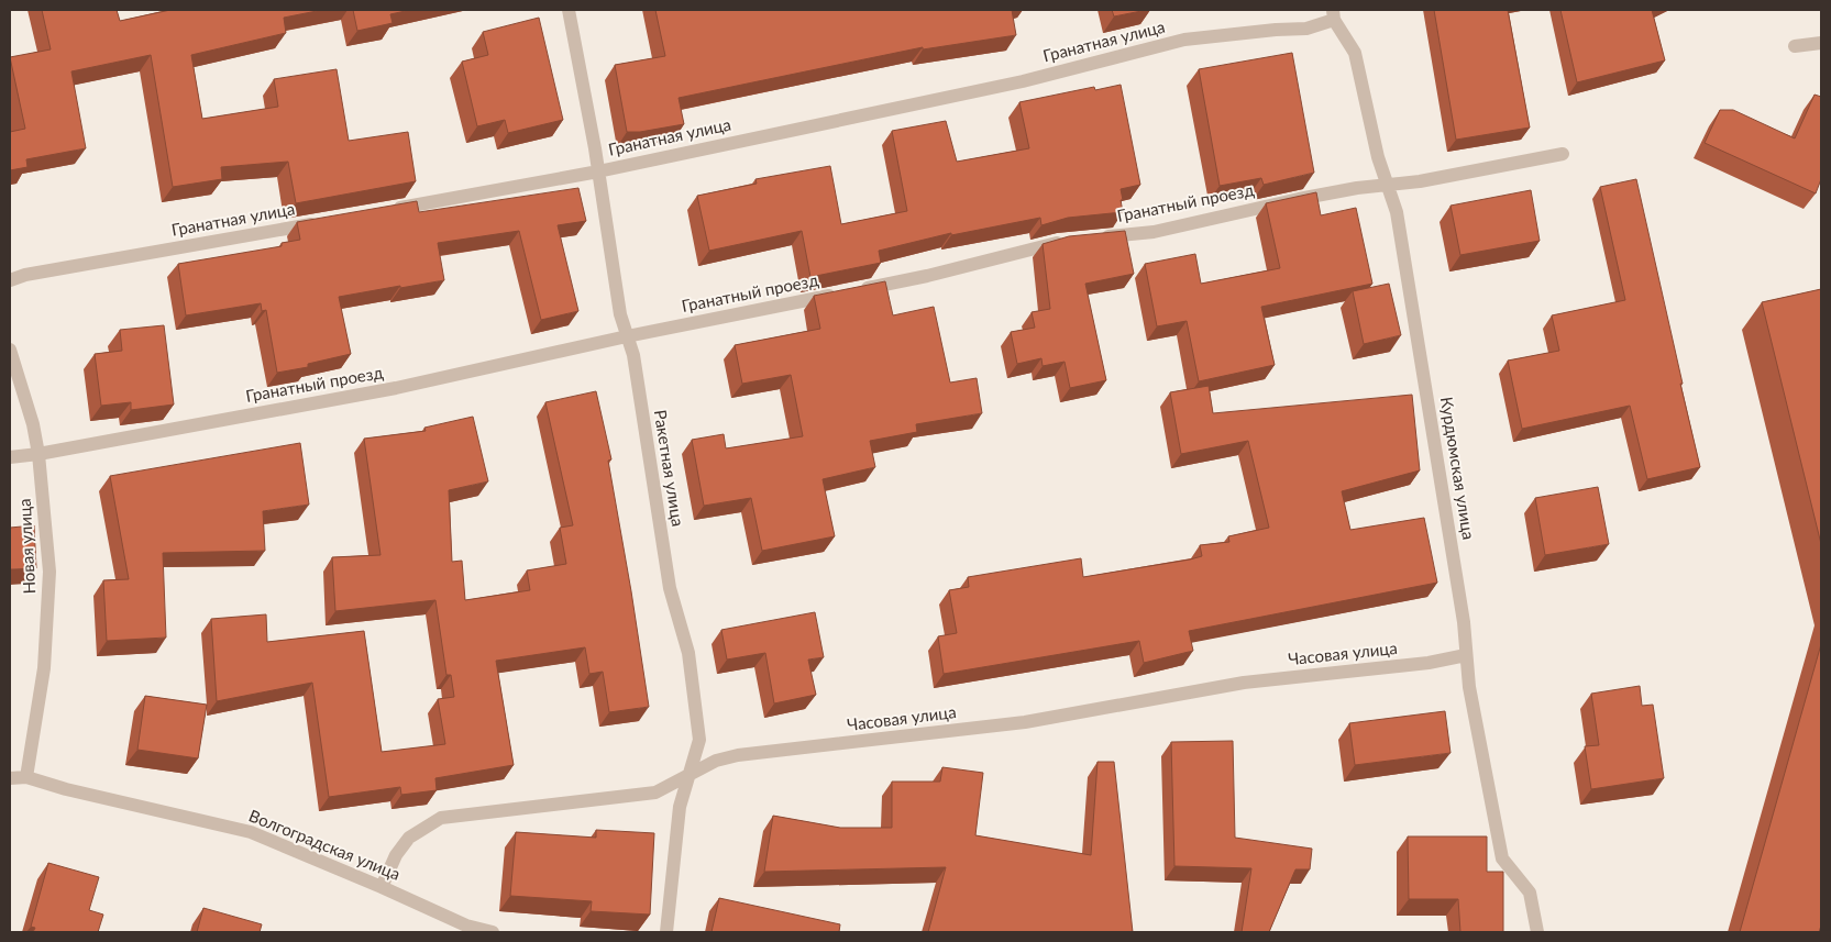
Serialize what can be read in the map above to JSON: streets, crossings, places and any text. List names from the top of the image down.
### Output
{
  "streets": {
    "street": [
      "Гранатная улица",
      "Гранатный проезд",
      "Ракетная улица",
      "Курдюмская улица",
      "Новая улица",
      "Часовая улица",
      "Волгоградская улица"
    ]
  },
  "crossings": [
    ["Гранатная улица", "Ракетная улица"],
    ["Гранатная улица", "Курдюмская улица"],
    ["Гранатный проезд", "Ракетная улица"],
    ["Гранатный проезд", "Курдюмская улица"],
    ["Гранатный проезд", "Новая улица"],
    ["Ракетная улица", "Часовая улица"],
    ["Курдюмская улица", "Часовая улица"],
    ["Новая улица", "Волгоградская улица"],
    ["Часовая улица", "Волгоградская улица"]
  ]
}
